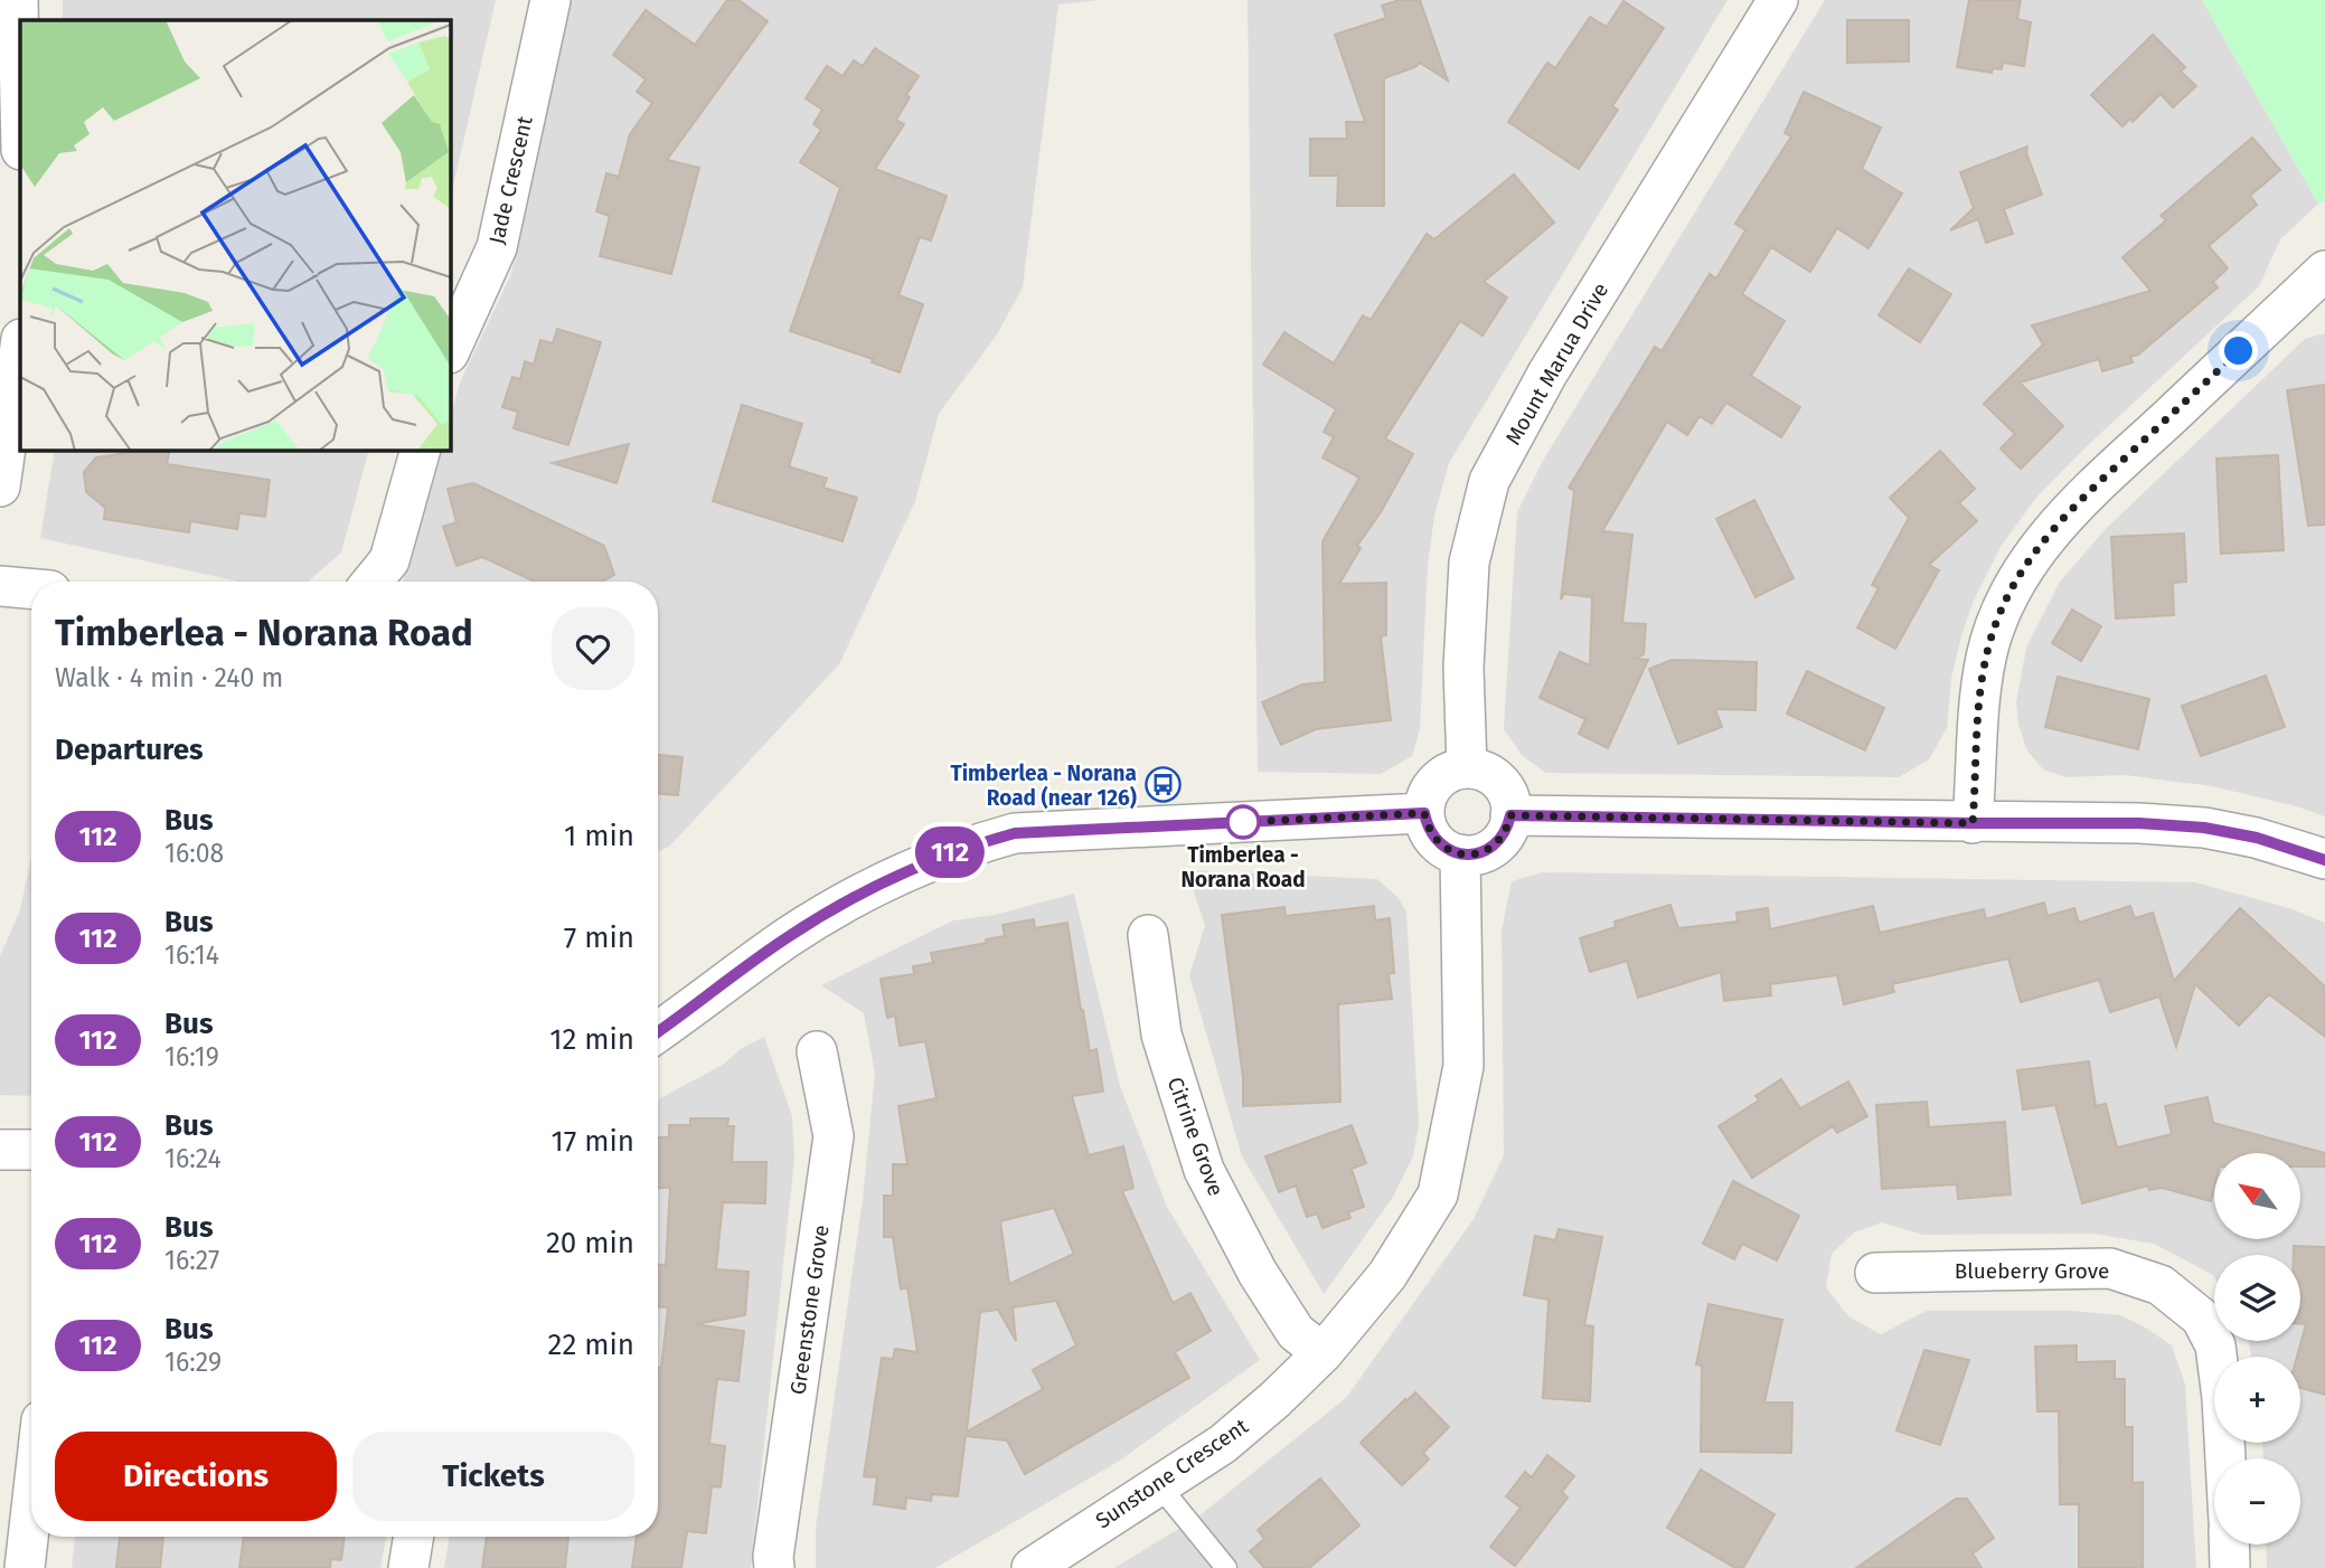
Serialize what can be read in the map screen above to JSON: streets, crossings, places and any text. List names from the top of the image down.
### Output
{
  "streets": {
    "street": [
      "Jade Crescent",
      "Mount Marua Drive",
      "Citrine Grove",
      "Blueberry Grove",
      "Greenstone Grove",
      "Sunstone Crescent"
    ]
  },
  "crossings": [
    ["Mount Marua Drive", "Sunstone Crescent"],
    ["Citrine Grove", "Sunstone Crescent"]
  ],
  "places": {
    "bus stop": ["Timberlea - Norana Road (near 126)"],
    "other": ["Timberlea - Norana Road"]
  },
  "lines": ["bus line 112"],
  "north": "top left",
  "page": {
    "on_map": "112",
    "heading": [
      ["Timberlea - Norana Road", "Walk · 4 min · 240 m"],
      "Departures"
    ],
    "list": [
      {
        "mark": "112",
        "name": "Bus",
        "note": "16:08",
        "value": "1 min"
      },
      {
        "mark": "112",
        "name": "Bus",
        "note": "16:14",
        "value": "7 min"
      },
      {
        "mark": "112",
        "name": "Bus",
        "note": "16:19",
        "value": "12 min"
      },
      {
        "mark": "112",
        "name": "Bus",
        "note": "16:24",
        "value": "17 min"
      },
      {
        "mark": "112",
        "name": "Bus",
        "note": "16:27",
        "value": "20 min"
      },
      {
        "mark": "112",
        "name": "Bus",
        "note": "16:29",
        "value": "22 min"
      }
    ],
    "map_buttons": ["+", "−"],
    "buttons": ["Directions", "Tickets"]
  }
}
